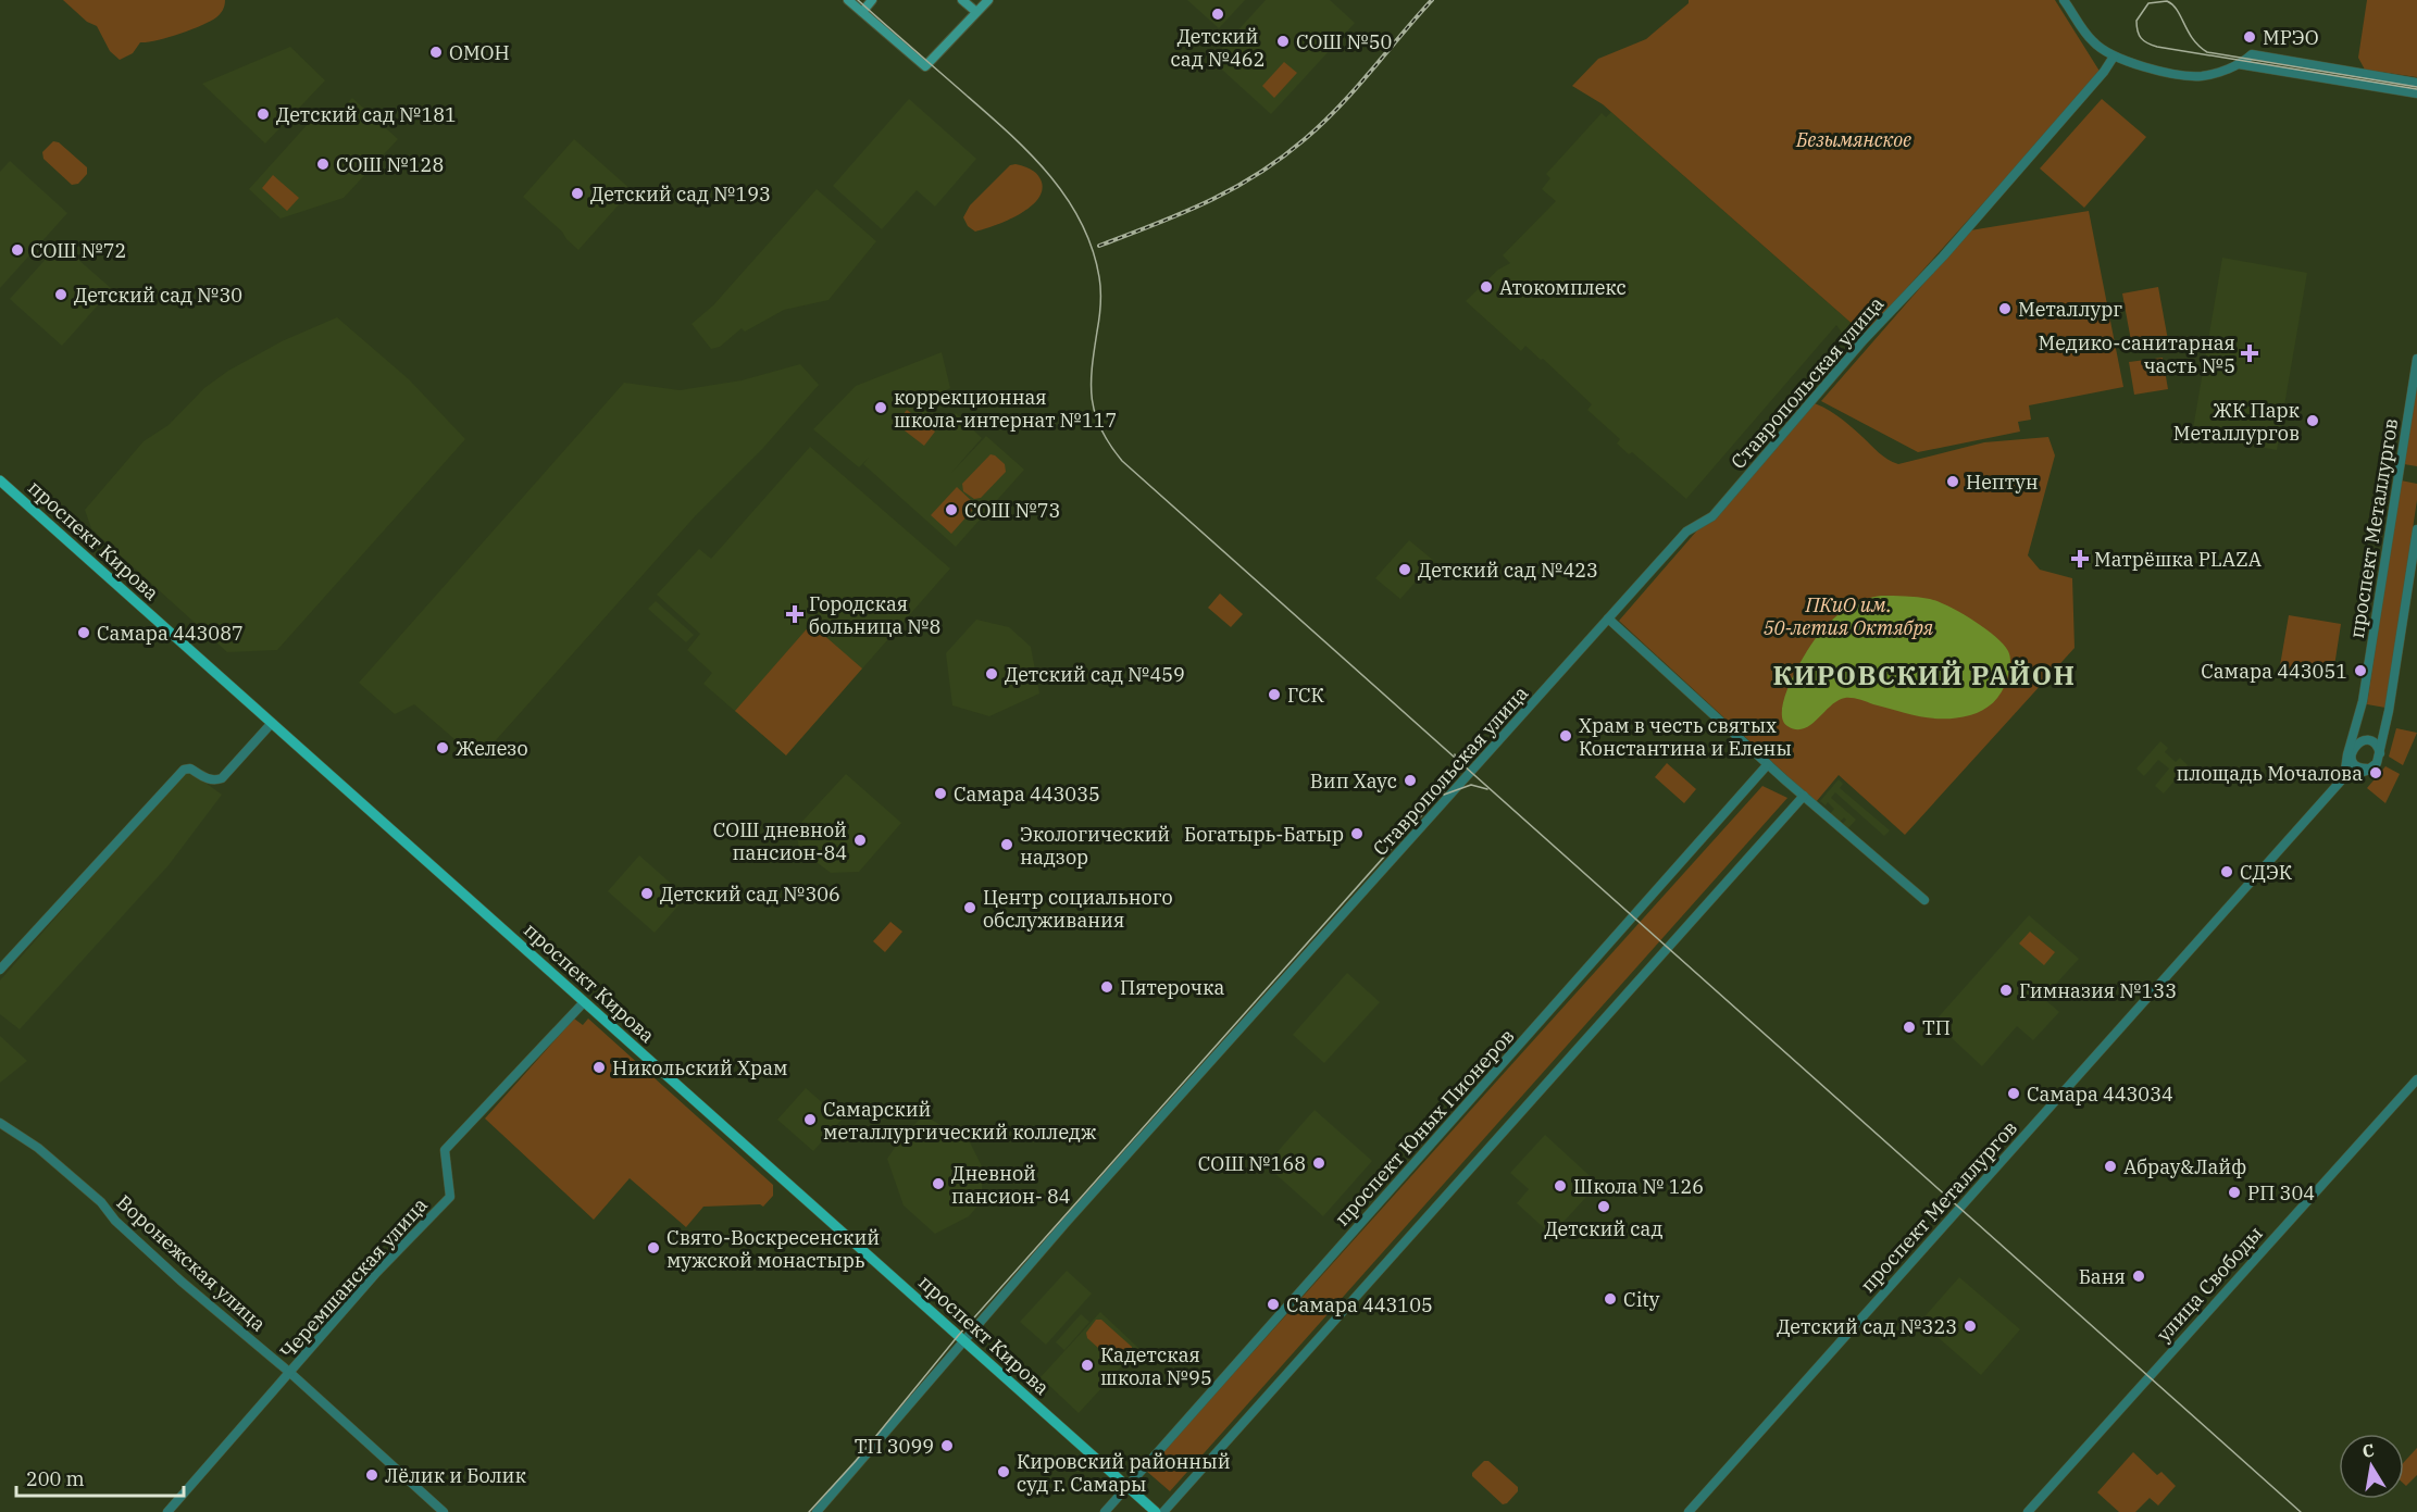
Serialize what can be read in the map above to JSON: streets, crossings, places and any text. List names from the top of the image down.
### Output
{
  "streets": {
    "main road": ["проспект Кирова"],
    "street": [
      "Ставропольская улица",
      "проспект Металлургов",
      "проспект Юных Пионеров",
      "Воронежская улица",
      "Черемшанская улица",
      "улица Свободы"
    ]
  },
  "crossings": [
    ["Ставропольская улица", "проспект Кирова"],
    ["проспект Кирова", "проспект Юных Пионеров"],
    ["проспект Кирова", "Черемшанская улица"],
    ["Воронежская улица", "Черемшанская улица"]
  ],
  "districts": ["КИРОВСКИЙ РАЙОН"],
  "parks": ["Безымянское", "ПКиО им. 50-летия Октября"],
  "places": {
    "other": [
      "Детский сад №462",
      "МРЭО",
      "СОШ №50",
      "ОМОН",
      "Детский сад №181",
      "СОШ №128",
      "Детский сад №193",
      "СОШ №72",
      "Атокомплекс",
      "Детский сад №30",
      "Металлург",
      "коррекционная школа-интернат №117",
      "ЖК Парк Металлургов",
      "Нептун",
      "СОШ №73",
      "Детский сад №423",
      "Самара 443087",
      "Самара 443051",
      "Детский сад №459",
      "ГСК",
      "Храм в честь святых Константина и Елены",
      "Железо",
      "площадь Мочалова",
      "Вип Хаус",
      "Самара 443035",
      "Богатырь-Батыр",
      "СОШ дневной пансион-84",
      "Экологический надзор",
      "СДЭК",
      "Детский сад №306",
      "Центр социального обслуживания",
      "Пятерочка",
      "Гимназия №133",
      "ТП",
      "Никольский Храм",
      "Самара 443034",
      "Самарский металлургический колледж",
      "СОШ №168",
      "Абрау&Лайф",
      "Дневной пансион- 84",
      "Школа № 126",
      "РП 304",
      "Детский сад",
      "Свято-Воскресенский мужской монастырь",
      "Баня",
      "City",
      "Самара 443105",
      "Детский сад №323",
      "Кадетская школа №95",
      "ТП 3099",
      "Кировский районный суд г. Самары",
      "Лёлик и Болик"
    ],
    "health": ["Медико-санитарная часть №5", "Матрёшка PLAZA", "Городская больница №8"]
  },
  "scale_bar": "200 m",
  "north": "top"
}
